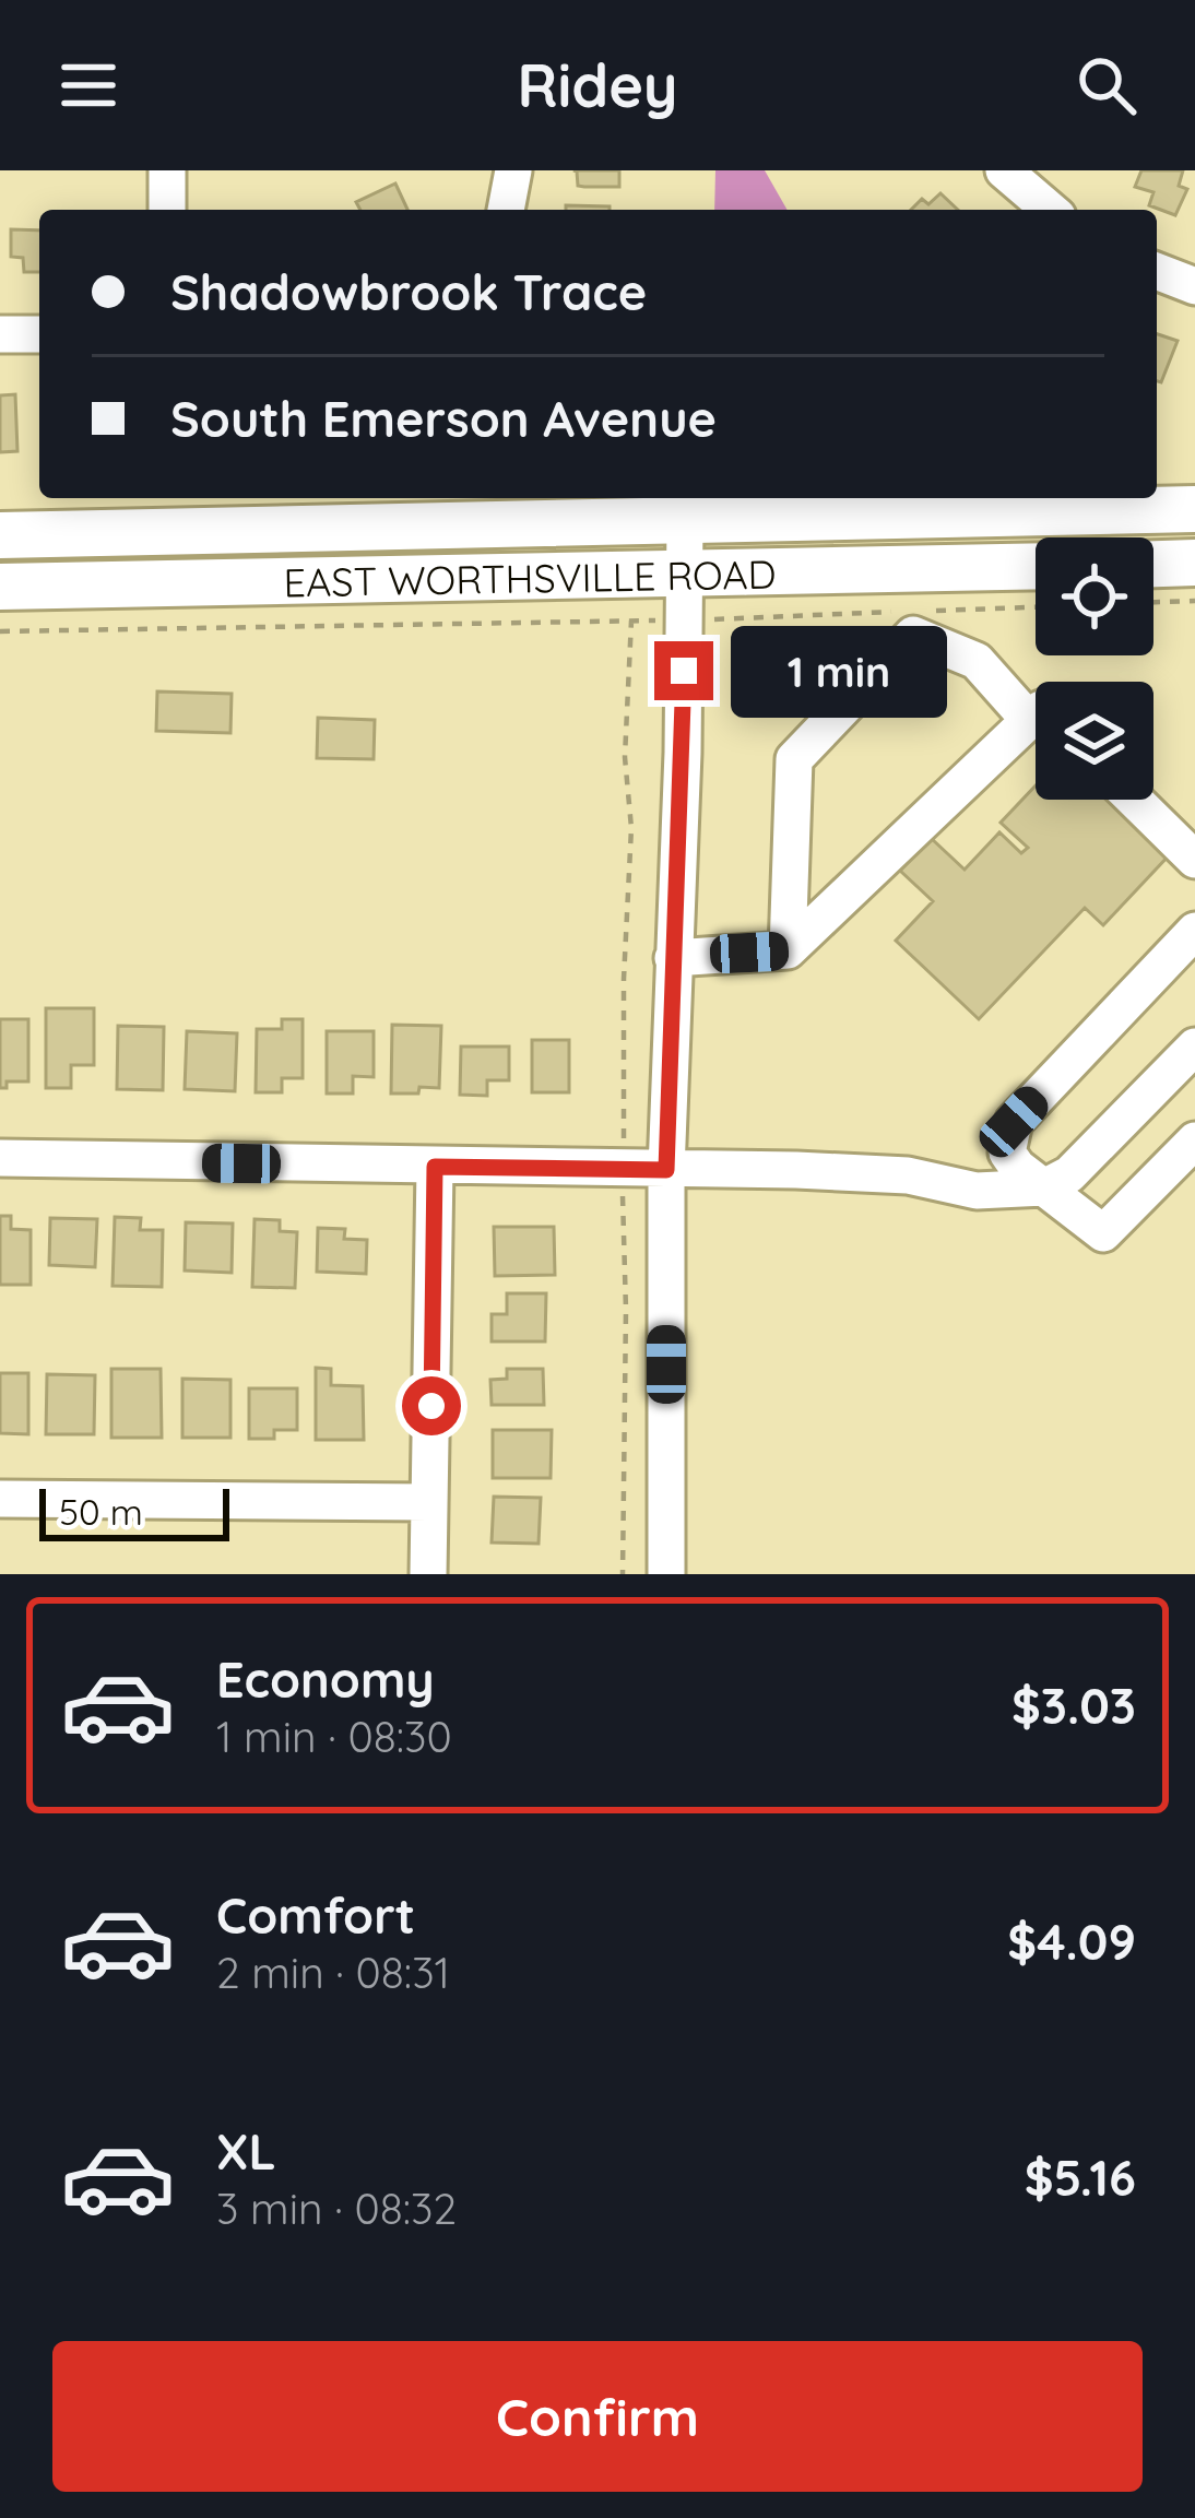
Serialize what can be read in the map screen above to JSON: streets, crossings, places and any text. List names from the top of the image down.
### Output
{
  "streets": {
    "main road": ["EAST WORTHSVILLE ROAD"]
  },
  "scale_bar": "50 m",
  "page": {
    "header": "Ridey",
    "banner": ["Shadowbrook Trace", "South Emerson Avenue"],
    "bubble": "1 min",
    "scale": "50 m",
    "list": [
      {
        "name": "Economy",
        "note": "1 min · 08:30",
        "value": "$3.03"
      },
      {
        "name": "Comfort",
        "note": "2 min · 08:31",
        "value": "$4.09"
      },
      {
        "name": "XL",
        "note": "3 min · 08:32",
        "value": "$5.16"
      }
    ],
    "buttons": "Confirm"
  }
}
